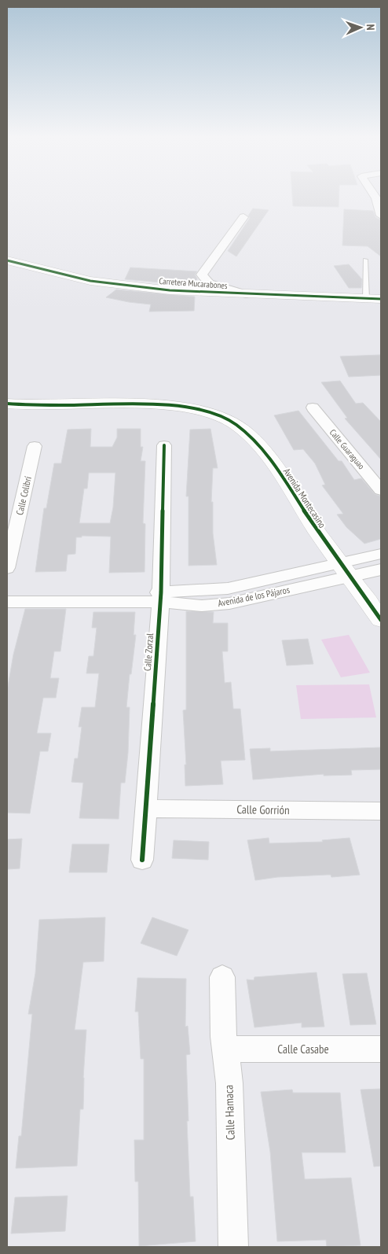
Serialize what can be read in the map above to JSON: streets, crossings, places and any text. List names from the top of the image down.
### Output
{
  "streets": {
    "street": [
      "Carretera Mucarabones",
      "Calle Guaraguao",
      "Calle Colibrí",
      "Avenida Montecasino",
      "Avenida de los Pájaros",
      "Calle Zorzal",
      "Calle Gorrión",
      "Calle Casabe",
      "Calle Hamaca"
    ]
  },
  "crossings": [
    ["Avenida Montecasino", "Avenida de los Pájaros"],
    ["Avenida de los Pájaros", "Calle Zorzal"],
    ["Calle Zorzal", "Calle Gorrión"],
    ["Calle Casabe", "Calle Hamaca"]
  ],
  "north": "right"
}
